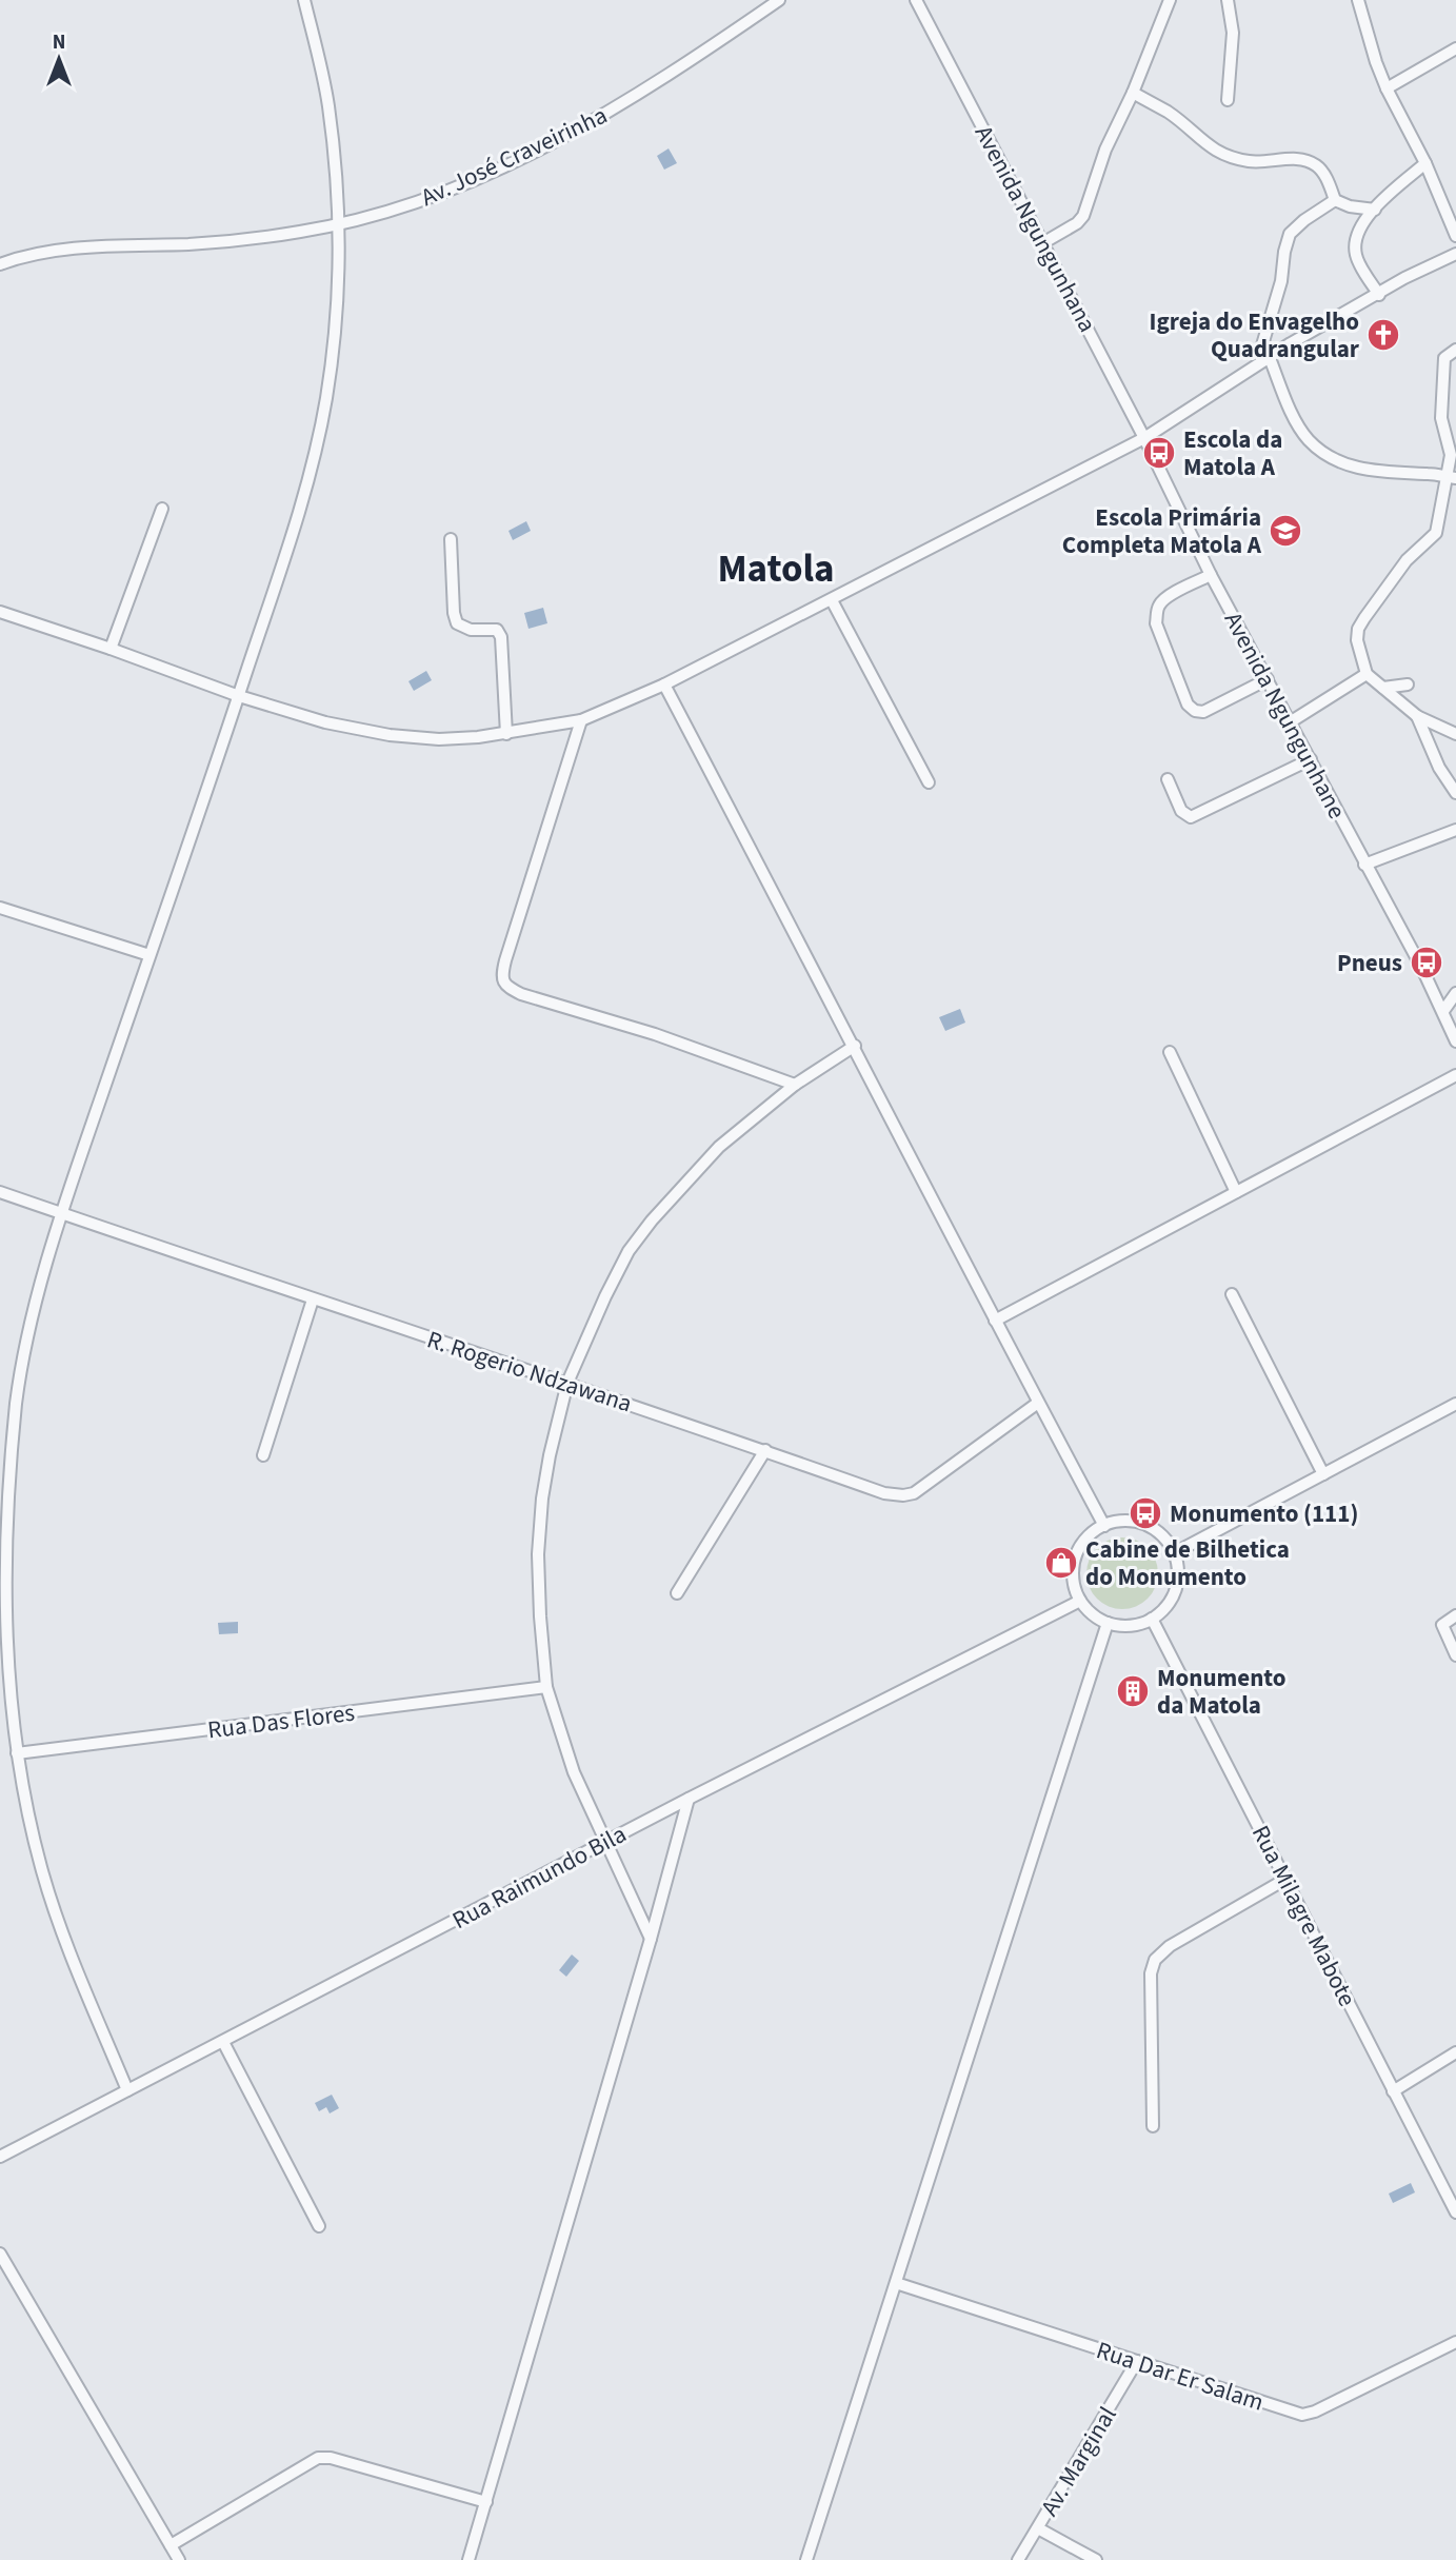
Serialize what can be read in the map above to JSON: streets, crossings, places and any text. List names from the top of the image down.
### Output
{
  "streets": {
    "street": [
      "Av. José Craveirinha",
      "Avenida Ngungunhana",
      "Avenida Ngungunhane",
      "R. Rogerio Ndzawana",
      "Rua Das Flores",
      "Rua Raimundo Bila",
      "Rua Milagre Mabote",
      "Rua Dar Er Salam",
      "Av. Marginal"
    ]
  },
  "crossings": [
    ["Avenida Ngungunhana", "Avenida Ngungunhane"],
    ["Rua Raimundo Bila", "Rua Milagre Mabote"],
    ["Rua Dar Er Salam", "Av. Marginal"]
  ],
  "districts": ["Matola"],
  "places": {
    "church": ["Igreja do Envagelho Quadrangular"],
    "bus stop": ["Escola da Matola A", "Pneus", "Monumento (111)"],
    "school or university": ["Escola Primária Completa Matola A"],
    "shop": ["Cabine de Bilhetica do Monumento"],
    "building": ["Monumento da Matola"]
  },
  "north": "top"
}
